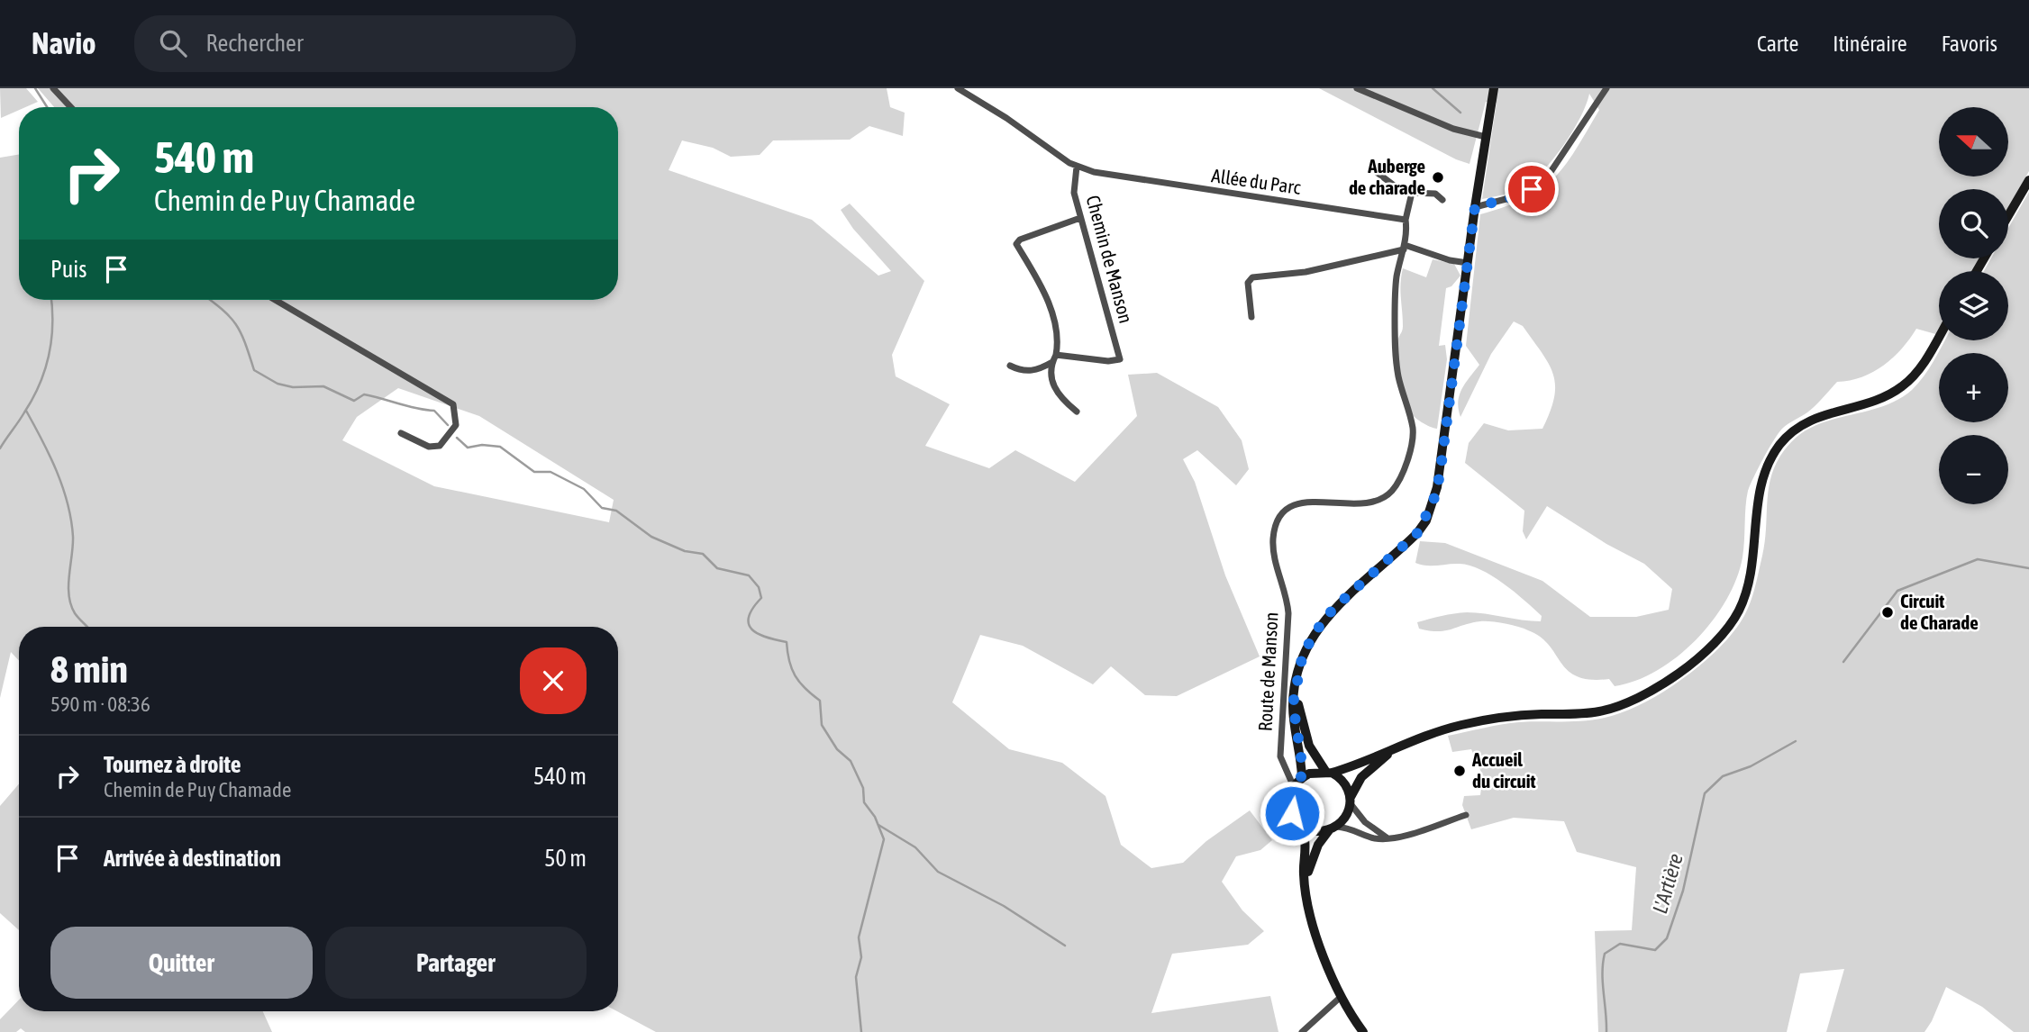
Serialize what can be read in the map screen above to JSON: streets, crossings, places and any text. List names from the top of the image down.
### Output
{
  "streets": {
    "street": ["Allée du Parc", "Chemin de Manson", "Route de Manson"]
  },
  "crossings": [
    ["Allée du Parc", "Chemin de Manson"]
  ],
  "water": ["L'Artière"],
  "places": ["Auberge de charade", "Circuit de Charade", "Accueil du circuit"],
  "north": "left",
  "page": {
    "header": "Navio",
    "search": "Rechercher",
    "nav": ["Carte", "Itinéraire", "Favoris"],
    "map_buttons": ["+", "−"],
    "turn": ["540 m", "Chemin de Puy Chamade"],
    "then": "Puis",
    "heading": ["8 min", "590 m · 08:36"],
    "list": [
      {
        "name": "Tournez à droite",
        "note": "Chemin de Puy Chamade",
        "value": "540 m"
      },
      {
        "name": "Arrivée à destination",
        "value": "50 m"
      }
    ],
    "buttons": ["Quitter", "Partager"]
  }
}
